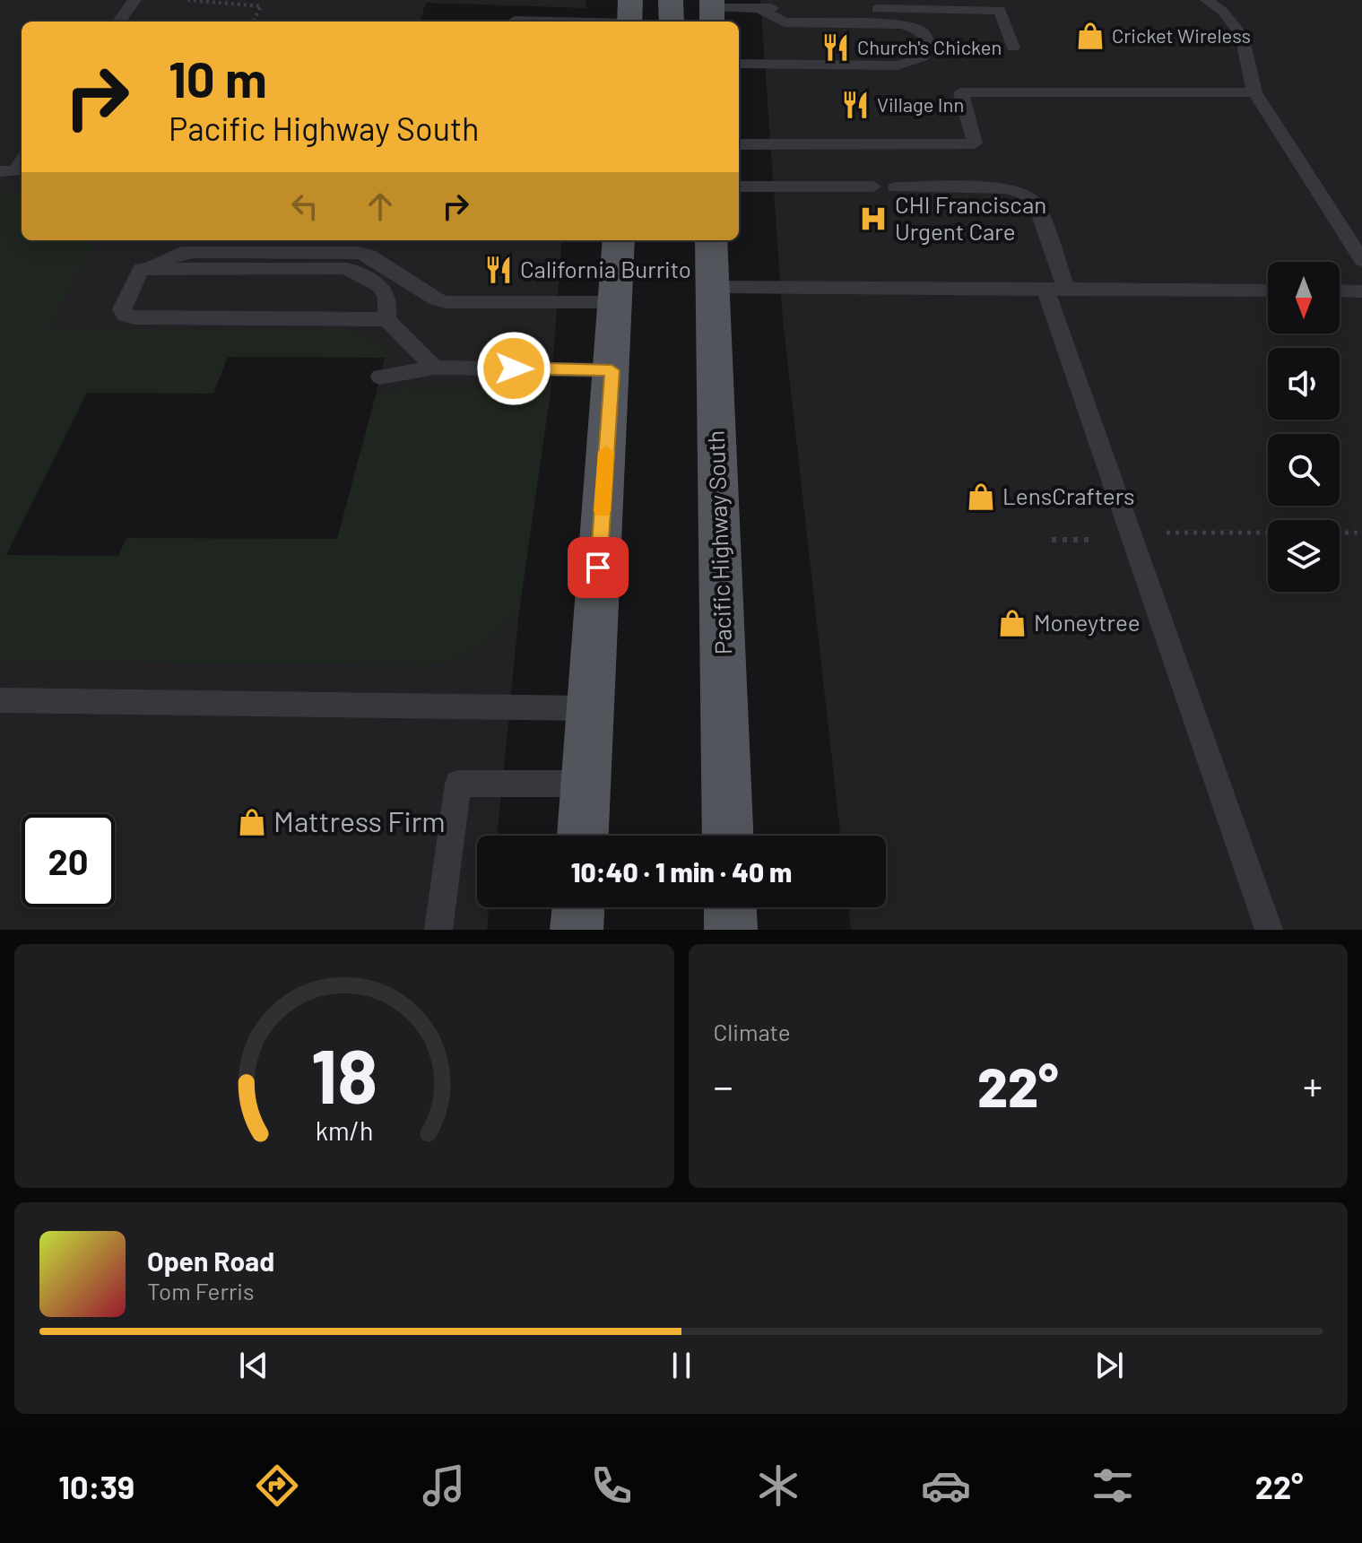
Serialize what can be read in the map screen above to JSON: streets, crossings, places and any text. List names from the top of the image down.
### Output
{
  "streets": {
    "main road": ["Pacific Highway South"]
  },
  "places": {
    "shop": [
      "Cricket Wireless",
      "LensCrafters",
      "Moneytree",
      "Mattress Firm"
    ],
    "restaurant": ["Church's Chicken", "Village Inn", "California Burrito"],
    "hospital": ["CHI Franciscan Urgent Care"]
  },
  "north": "bottom",
  "page": {
    "turn": ["10 m", "Pacific Highway South"],
    "limit": "20",
    "trip": "10:40 · 1 min · 40 m",
    "tile": "Climate",
    "heat": ["−", "22°", "+"],
    "song": ["Open Road", "Tom Ferris"],
    "tabs": ["10:39", "22°"],
    "gauge": ["18", "km/h"]
  }
}
